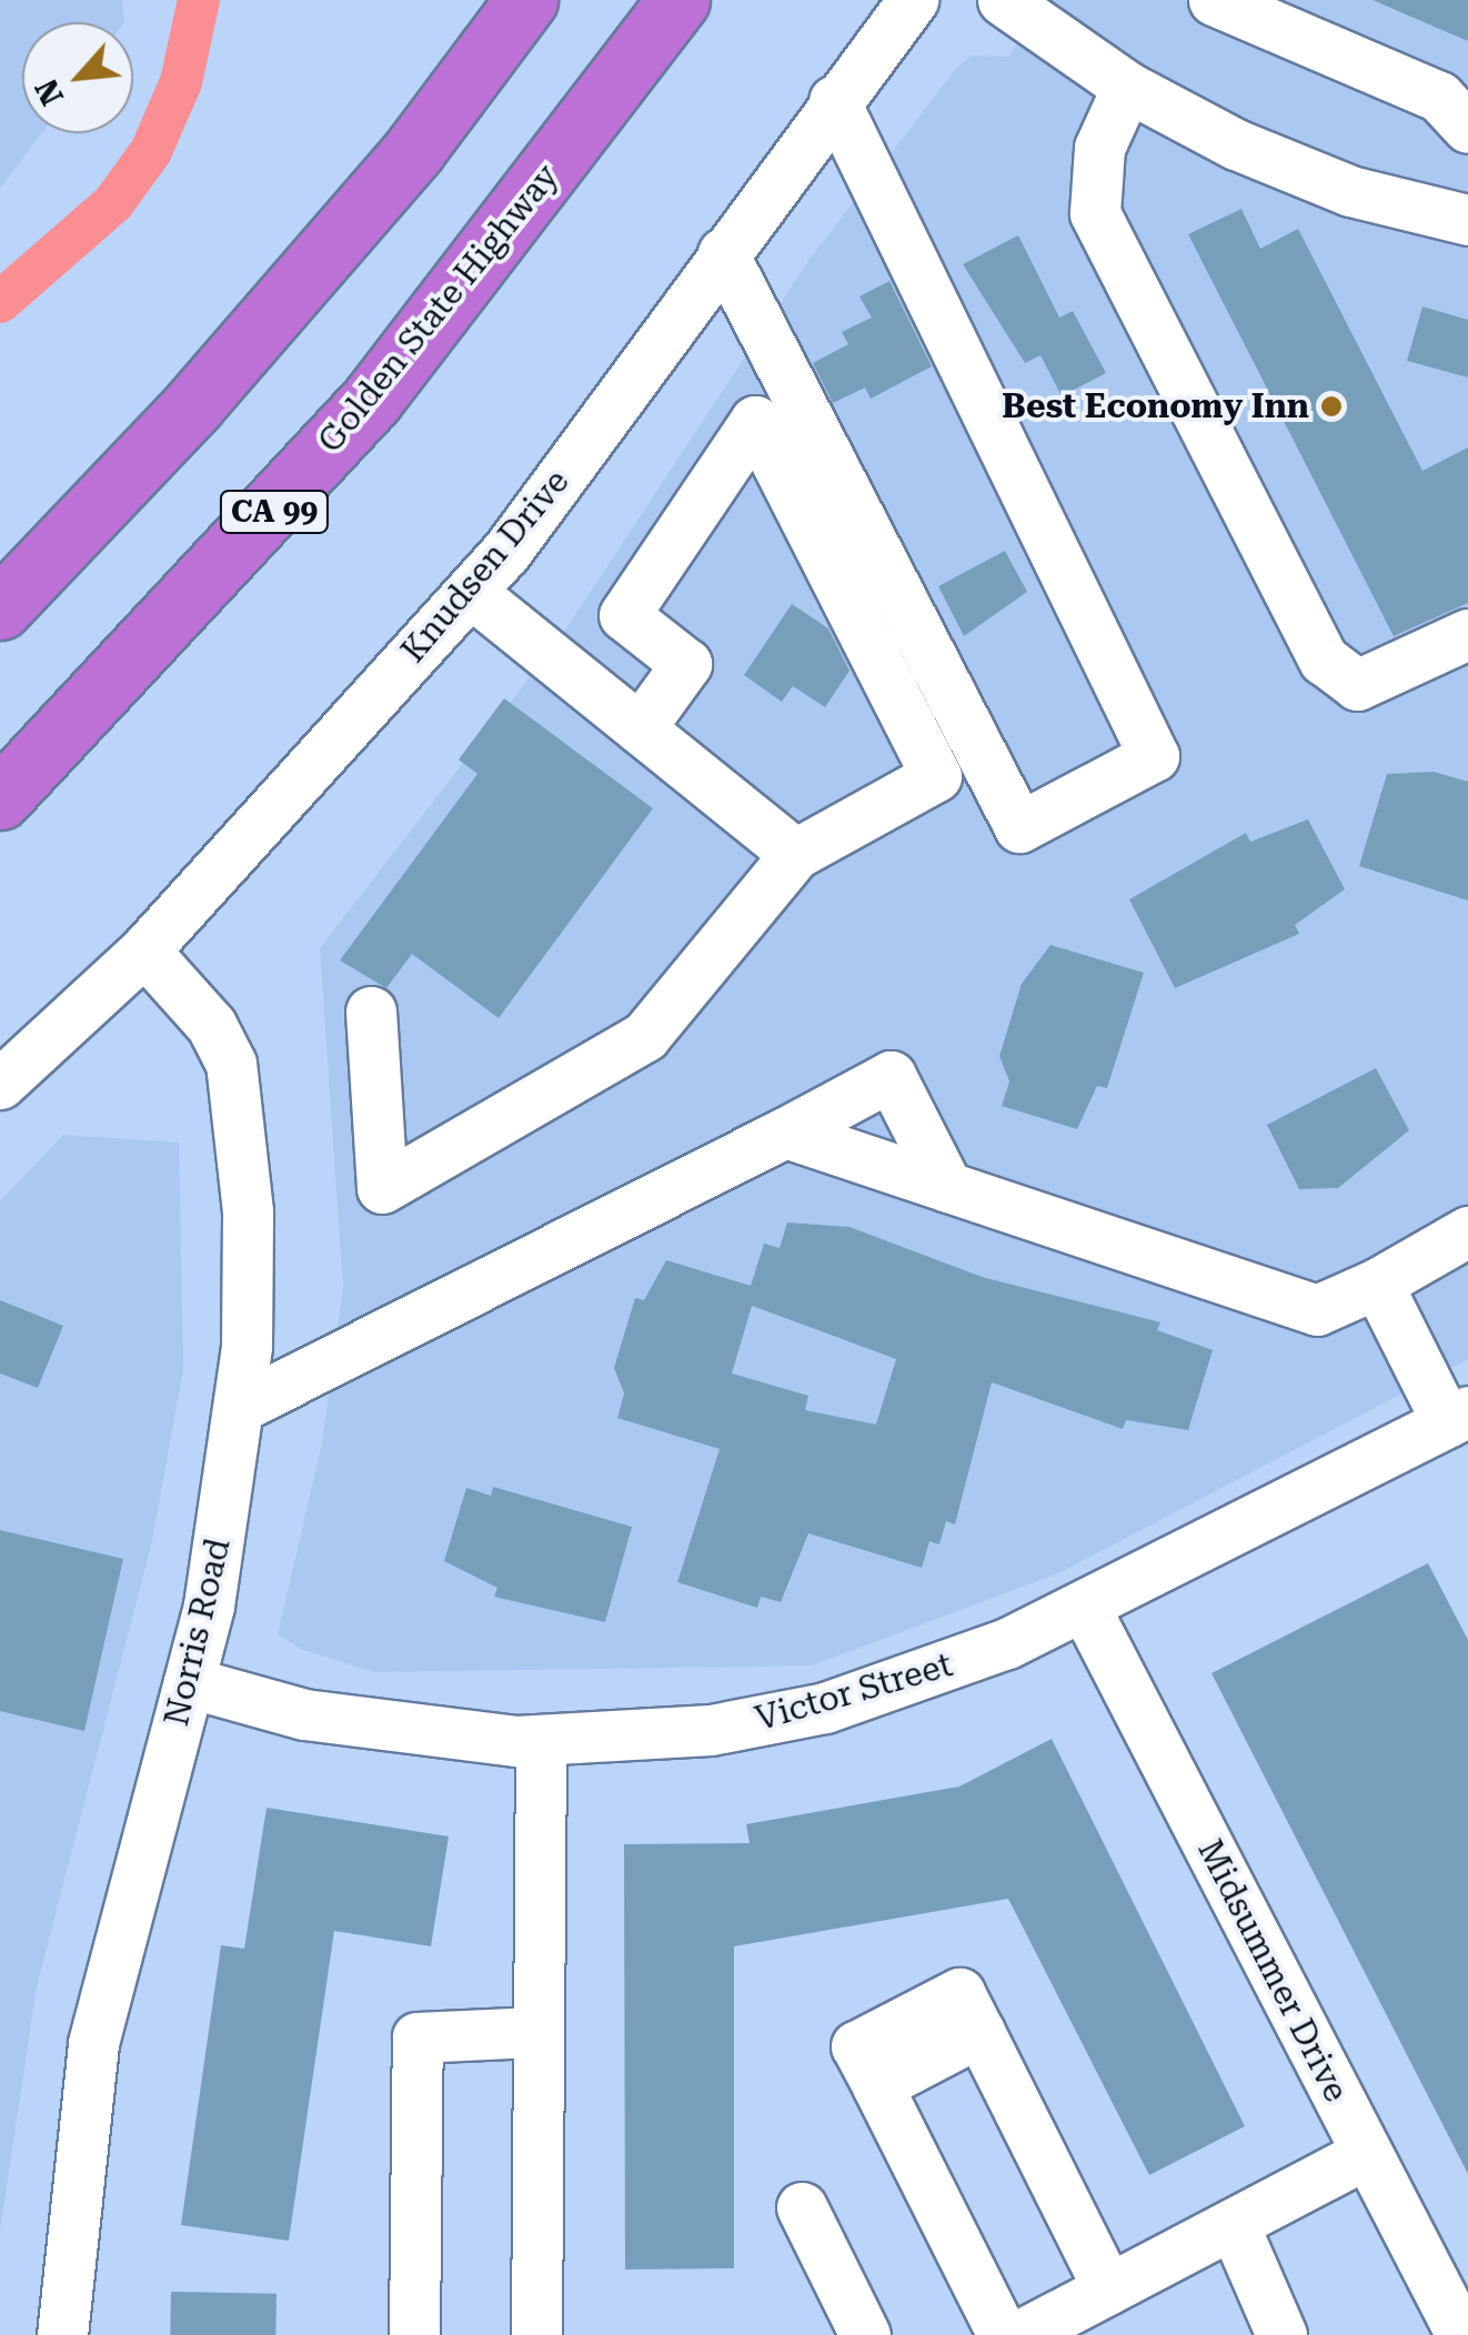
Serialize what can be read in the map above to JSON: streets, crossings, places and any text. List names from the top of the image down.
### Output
{
  "streets": {
    "highway": ["Golden State Highway", "CA 99"],
    "street": [
      "Knudsen Drive",
      "Norris Road",
      "Victor Street",
      "Midsummer Drive"
    ]
  },
  "crossings": [
    ["Knudsen Drive", "Norris Road"],
    ["Norris Road", "Victor Street"],
    ["Victor Street", "Midsummer Drive"]
  ],
  "places": ["Best Economy Inn"],
  "north": "bottom left"
}
